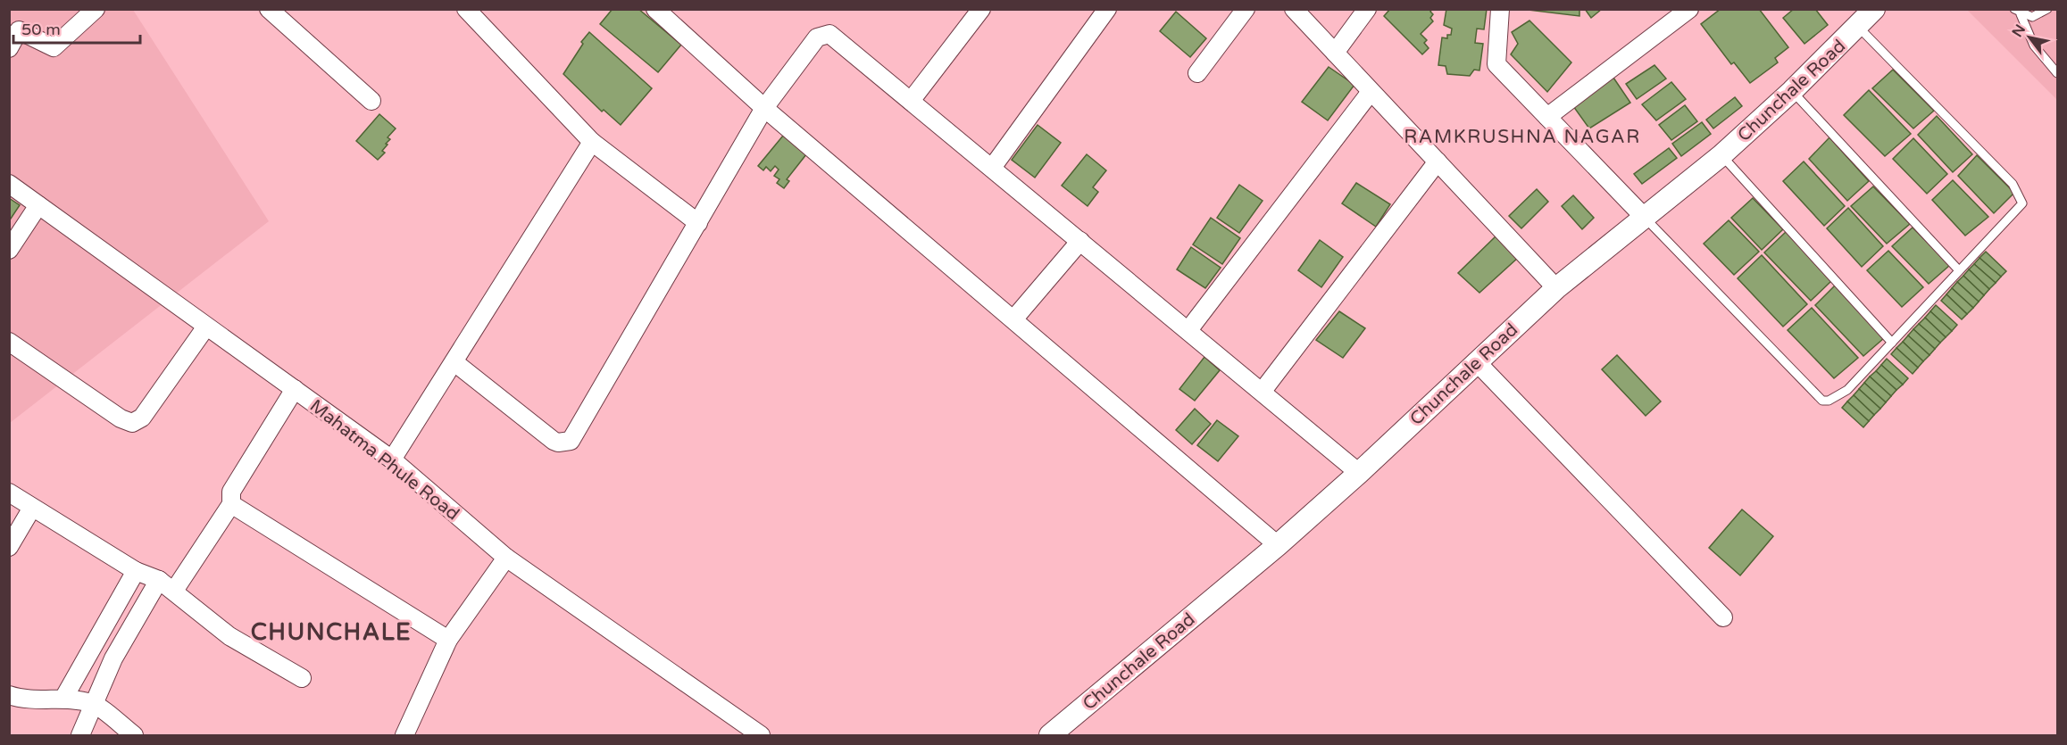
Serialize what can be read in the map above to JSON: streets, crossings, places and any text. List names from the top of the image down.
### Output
{
  "streets": {
    "street": ["Chunchale Road", "Mahatma Phule Road"]
  },
  "districts": ["RAMKRUSHNA NAGAR", "CHUNCHALE"],
  "scale_bar": "50 m",
  "north": "top left"
}
